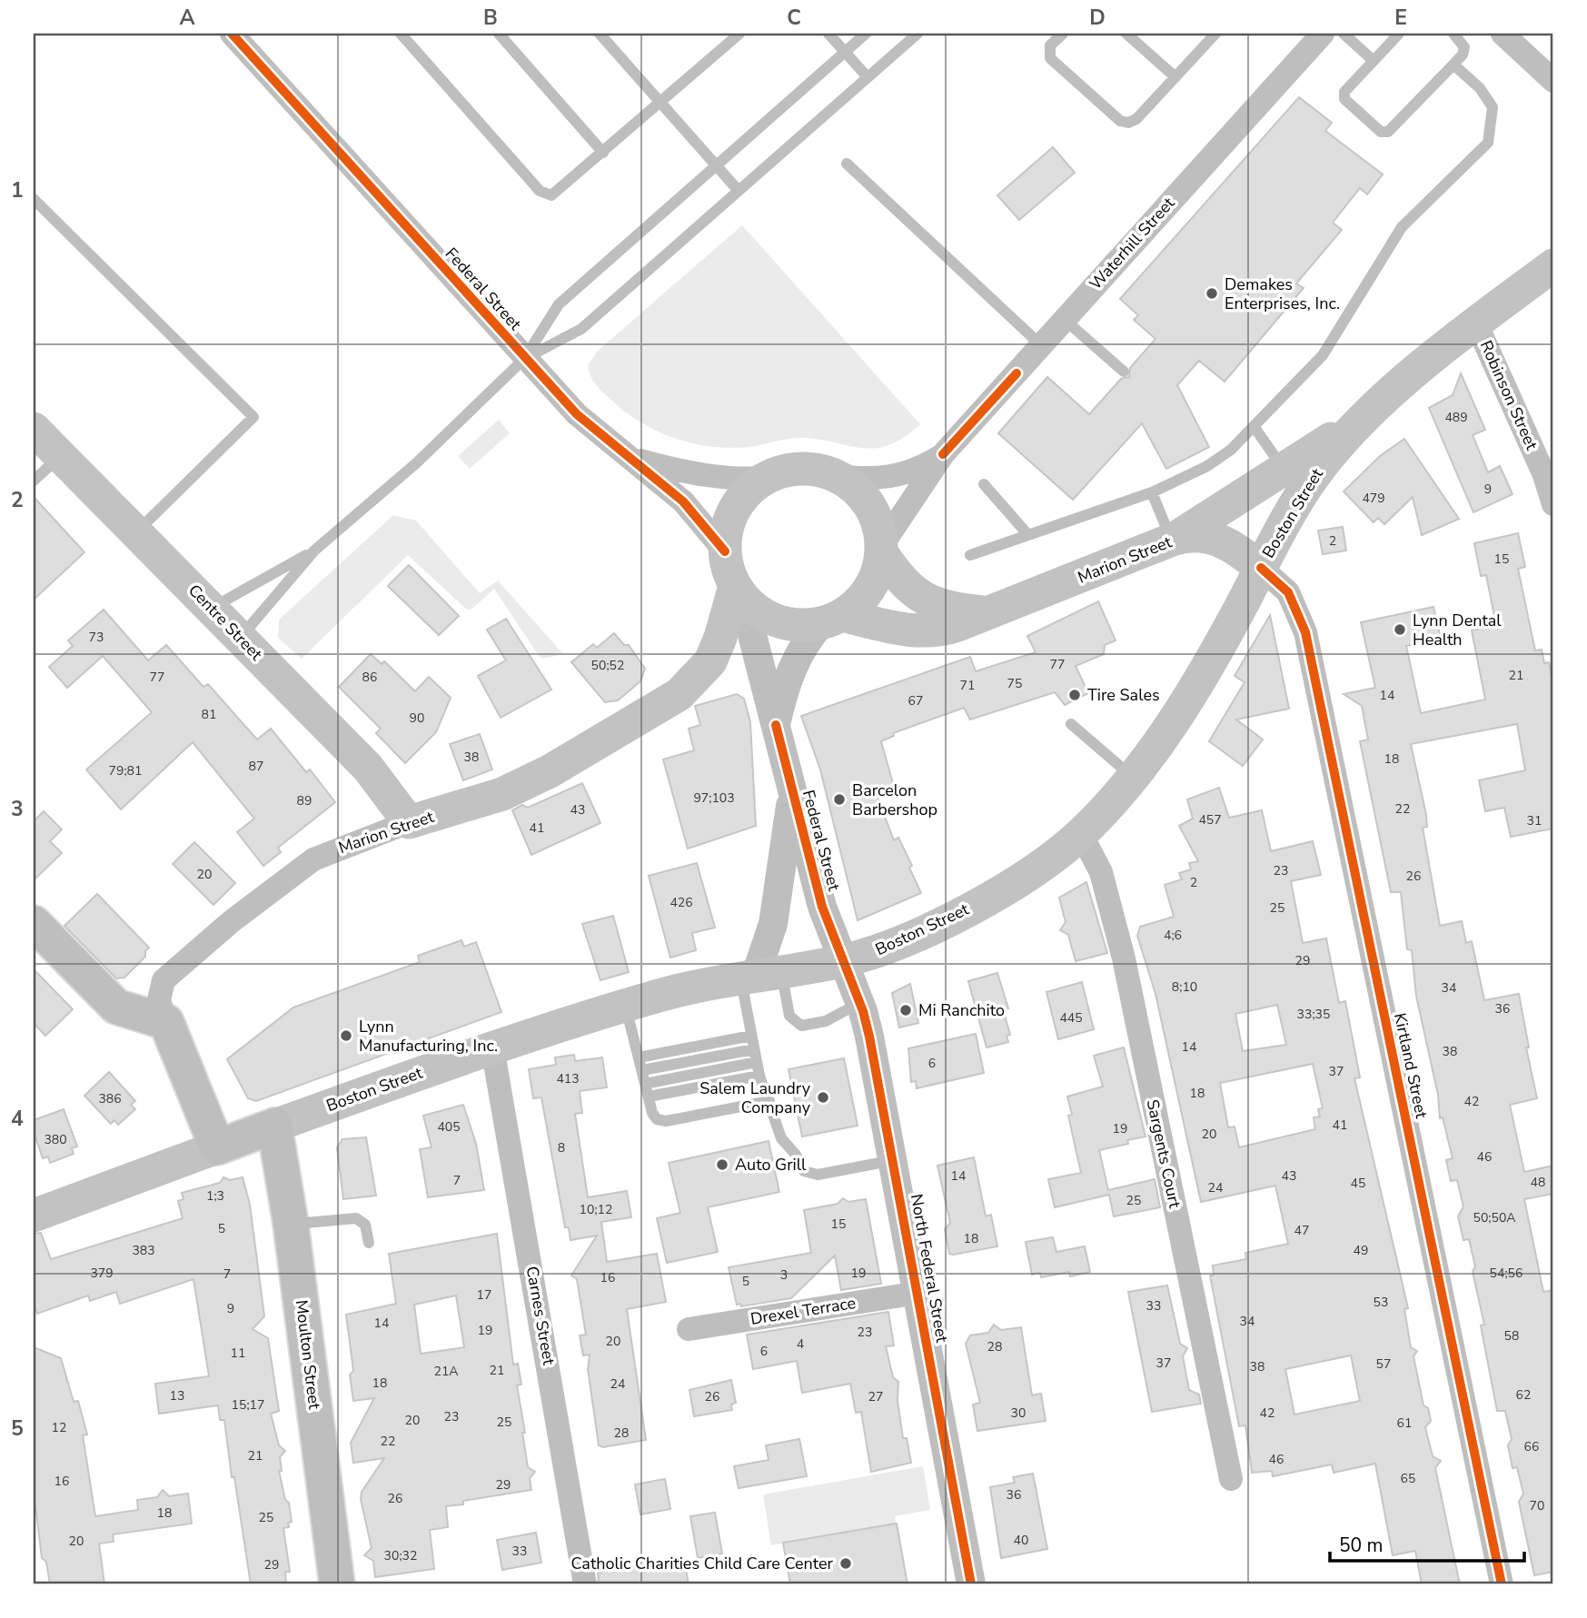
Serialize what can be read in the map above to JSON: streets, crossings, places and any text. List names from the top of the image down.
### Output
{
  "streets": {
    "main road": [
      "Boston Street",
      "Marion Street",
      "Centre Street",
      "Moulton Street"
    ],
    "street": [
      "Waterhill Street",
      "Federal Street",
      "Robinson Street",
      "Kirtland Street",
      "Sargents Court",
      "North Federal Street",
      "Drexel Terrace",
      "Carnes Street"
    ]
  },
  "crossings": [
    ["Waterhill Street", "Federal Street"],
    ["Waterhill Street", "Marion Street"],
    ["Federal Street", "Boston Street"],
    ["Federal Street", "Marion Street"],
    ["Federal Street", "North Federal Street"],
    ["Robinson Street", "Boston Street"],
    ["Boston Street", "Marion Street"],
    ["Boston Street", "Kirtland Street"],
    ["Boston Street", "Sargents Court"],
    ["Boston Street", "North Federal Street"],
    ["Boston Street", "Carnes Street"],
    ["Boston Street", "Moulton Street"],
    ["Marion Street", "Centre Street"],
    ["Marion Street", "Kirtland Street"],
    ["North Federal Street", "Drexel Terrace"]
  ],
  "places": [
    "Demakes Enterprises, Inc.",
    "Lynn Dental Health",
    "Tire Sales",
    "Barcelon Barbershop",
    "Mi Ranchito",
    "Lynn Manufacturing, Inc.",
    "Salem Laundry Company",
    "Auto Grill",
    "Catholic Charities Child Care Center"
  ],
  "house_numbers": [
    "489",
    "9",
    "479",
    "2",
    "15",
    "73",
    "77",
    "50;52",
    "21",
    "77",
    "86",
    "75",
    "71",
    "14",
    "67",
    "81",
    "90",
    "38",
    "18",
    "87",
    "79;81",
    "97;103",
    "89",
    "22",
    "43",
    "457",
    "31",
    "41",
    "23",
    "20",
    "26",
    "2",
    "426",
    "25",
    "4;6",
    "29",
    "8;10",
    "34",
    "36",
    "33;35",
    "445",
    "14",
    "38",
    "6",
    "37",
    "413",
    "18",
    "386",
    "42",
    "41",
    "405",
    "19",
    "20",
    "380",
    "8",
    "46",
    "14",
    "43",
    "7",
    "48",
    "45",
    "24",
    "1;3",
    "25",
    "10;12",
    "50;50A",
    "15",
    "5",
    "47",
    "18",
    "383",
    "49",
    "379",
    "19",
    "54;56",
    "7",
    "3",
    "16",
    "5",
    "17",
    "53",
    "33",
    "9",
    "34",
    "14",
    "19",
    "23",
    "58",
    "20",
    "4",
    "28",
    "6",
    "11",
    "37",
    "57",
    "38",
    "21",
    "21A",
    "18",
    "24",
    "62",
    "13",
    "26",
    "27",
    "15;17",
    "30",
    "42",
    "23",
    "20",
    "25",
    "61",
    "12",
    "28",
    "22",
    "66",
    "21",
    "46",
    "65",
    "16",
    "29",
    "36",
    "26",
    "70",
    "18",
    "25",
    "40",
    "20",
    "33",
    "30;32",
    "29"
  ],
  "scale_bar": "50 m",
  "grid": {
    "columns": [
      "A",
      "B",
      "C",
      "D",
      "E"
    ],
    "rows": [
      "1",
      "2",
      "3",
      "4",
      "5"
    ]
  }
}
